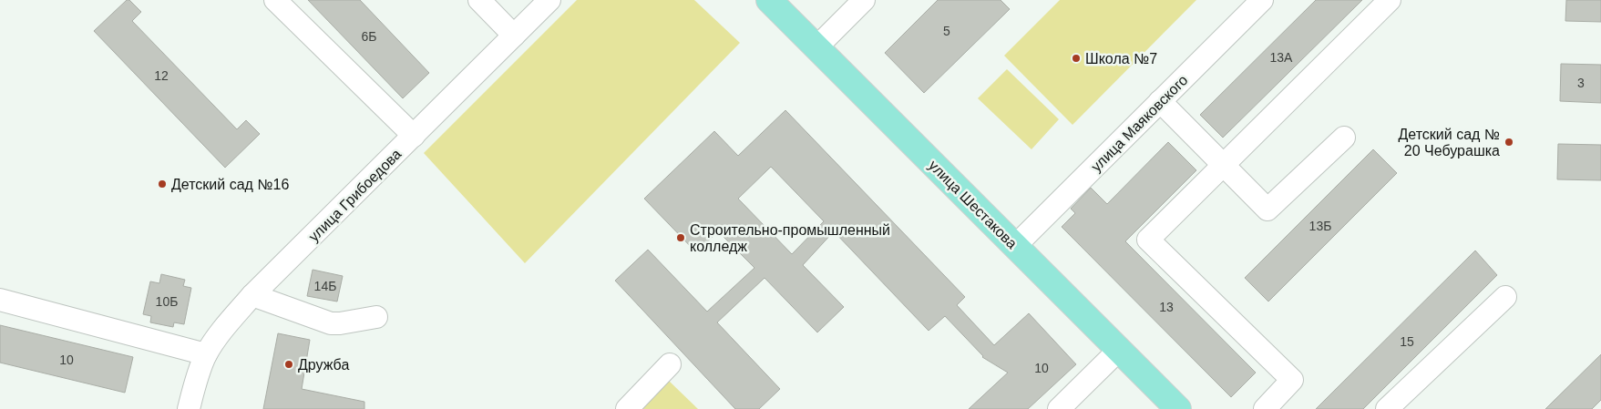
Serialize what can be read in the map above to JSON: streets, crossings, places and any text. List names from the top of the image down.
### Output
{
  "streets": {
    "main road": ["улица Шестакова"],
    "street": ["улица Маяковского", "улица Грибоедова"]
  },
  "crossings": [
    ["улица Маяковского", "улица Шестакова"]
  ],
  "places": [
    "Школа №7",
    "Детский сад № 20 Чебурашка",
    "Детский сад №16",
    "Строительно-промышленный колледж",
    "Дружба"
  ],
  "house_numbers": [
    "5",
    "6Б",
    "13А",
    "12",
    "3",
    "13Б",
    "14Б",
    "10Б",
    "13",
    "15",
    "10",
    "10"
  ]
}
